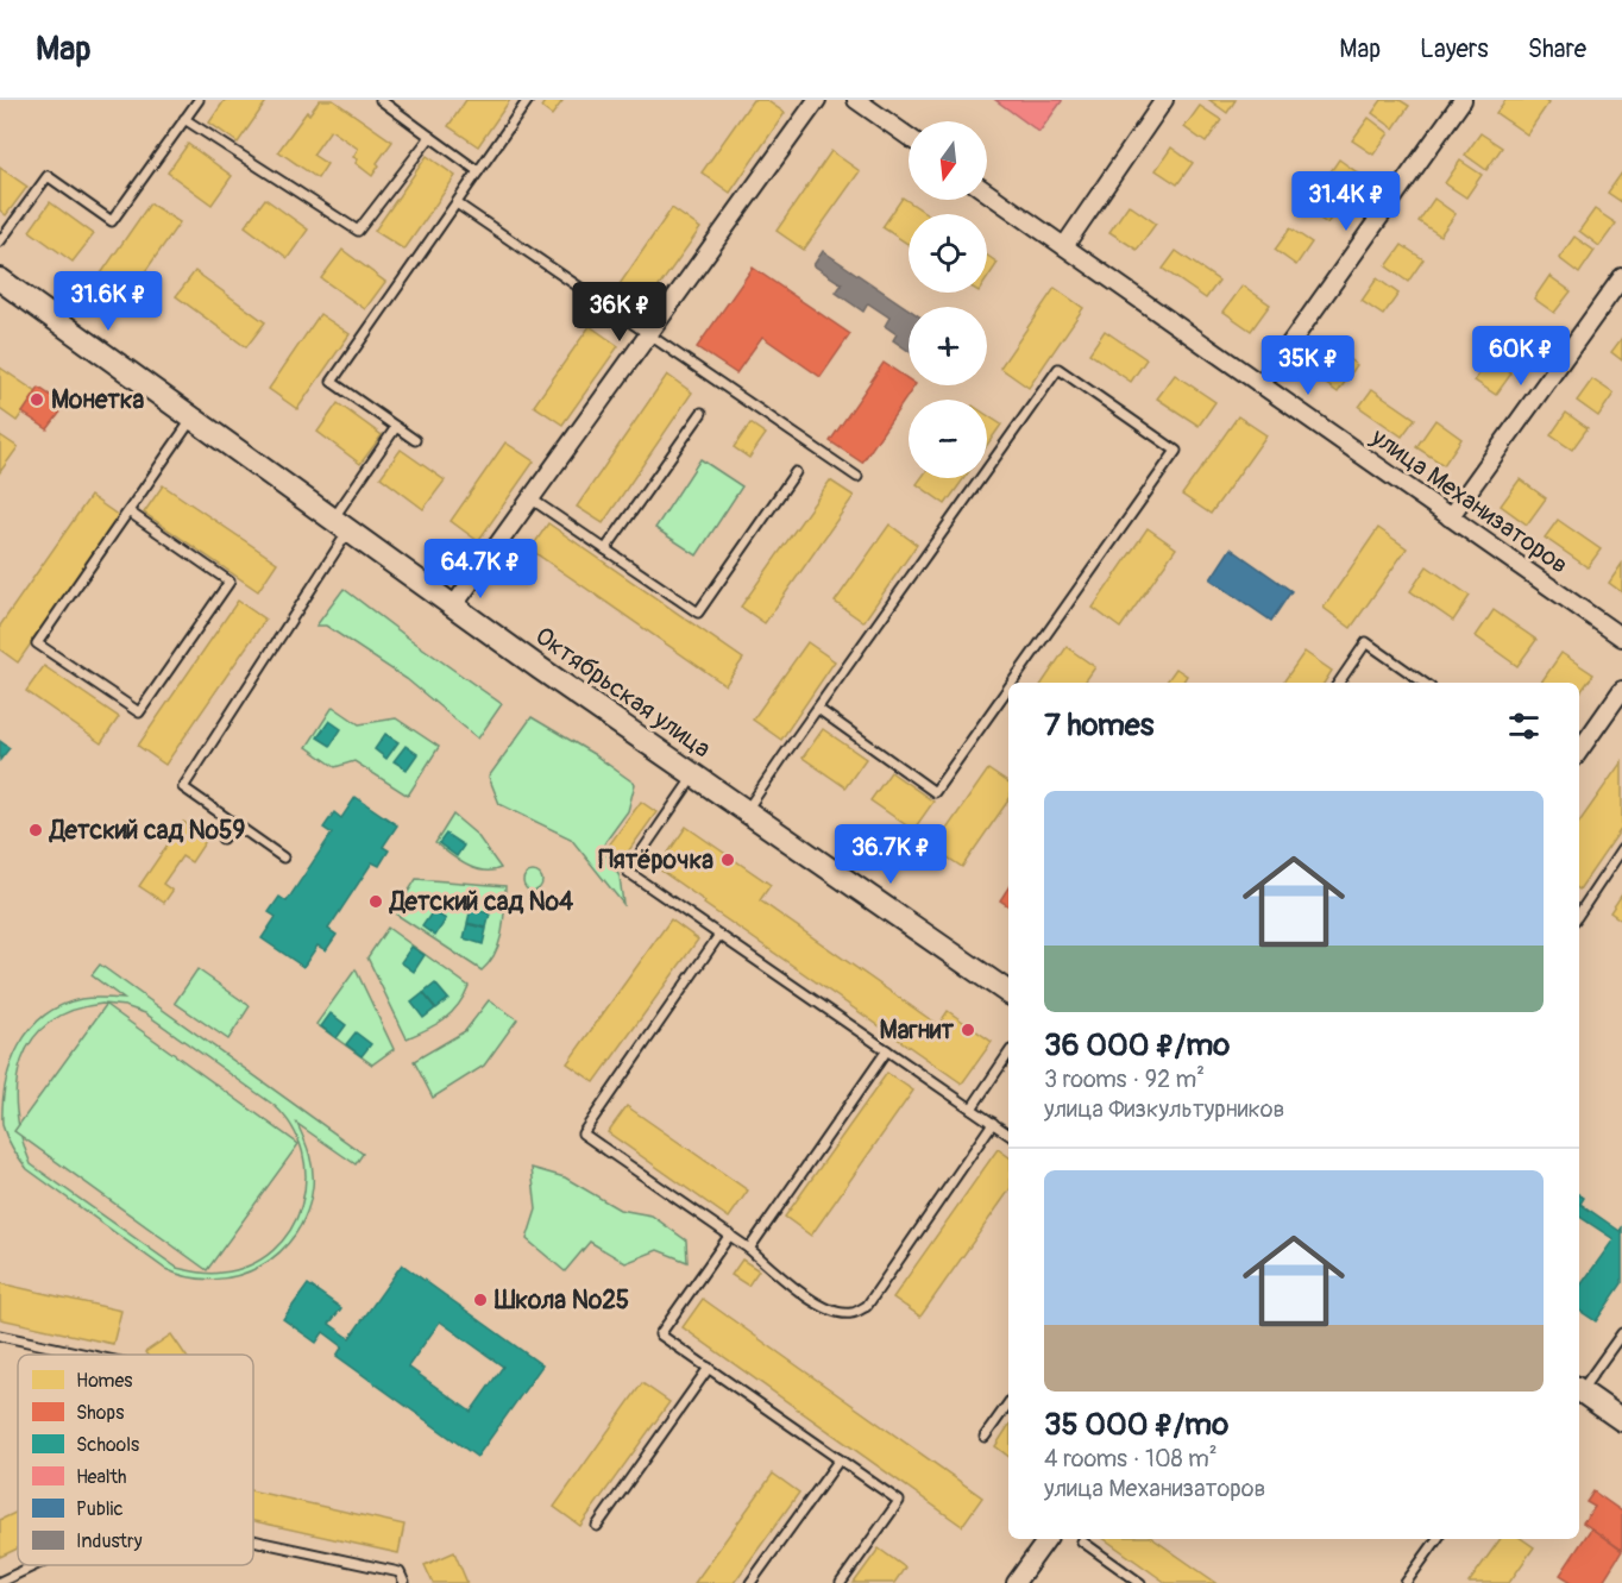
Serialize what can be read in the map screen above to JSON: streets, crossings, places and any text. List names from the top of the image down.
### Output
{
  "streets": {
    "main road": ["Октябрьская улица"],
    "street": ["улица Механизаторов"]
  },
  "places": [
    "Монетка",
    "Детский сад №59",
    "Пятёрочка",
    "Детский сад №4",
    "Магнит",
    "Школа №25"
  ],
  "legend": [
    "Homes",
    "Shops",
    "Schools",
    "Health",
    "Public",
    "Industry"
  ],
  "north": "bottom",
  "page": {
    "header": "Map",
    "nav": ["Map", "Layers", "Share"],
    "map_buttons": ["+", "−"],
    "price": [
      "31.4K ₽",
      "31.6K ₽",
      "36K ₽",
      "60K ₽",
      "35K ₽",
      "64.7K ₽",
      "36.7K ₽"
    ],
    "heading": "7 homes",
    "list": [
      {
        "name": "36 000 ₽/mo",
        "note": "3 rooms · 92 m² · улица Физкультурников"
      },
      {
        "name": "35 000 ₽/mo",
        "note": "4 rooms · 108 m² · улица Механизаторов"
      }
    ]
  }
}
